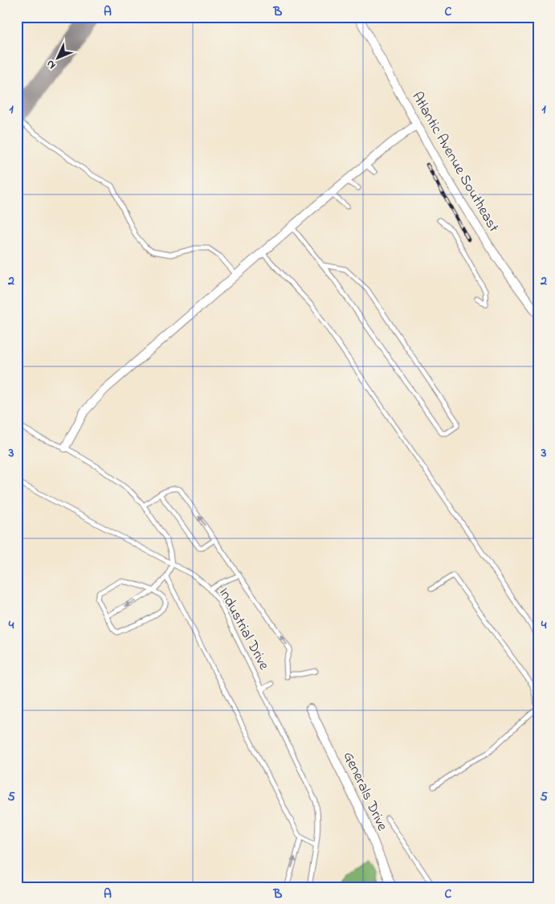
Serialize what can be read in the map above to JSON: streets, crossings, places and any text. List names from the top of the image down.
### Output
{
  "streets": {
    "street": ["Atlantic Avenue Southeast", "Generals Drive"],
    "lane": ["Industrial Drive"]
  },
  "north": "bottom left",
  "grid": {
    "columns": ["A", "B", "C"],
    "rows": [
      "1",
      "2",
      "3",
      "4",
      "5"
    ]
  }
}
